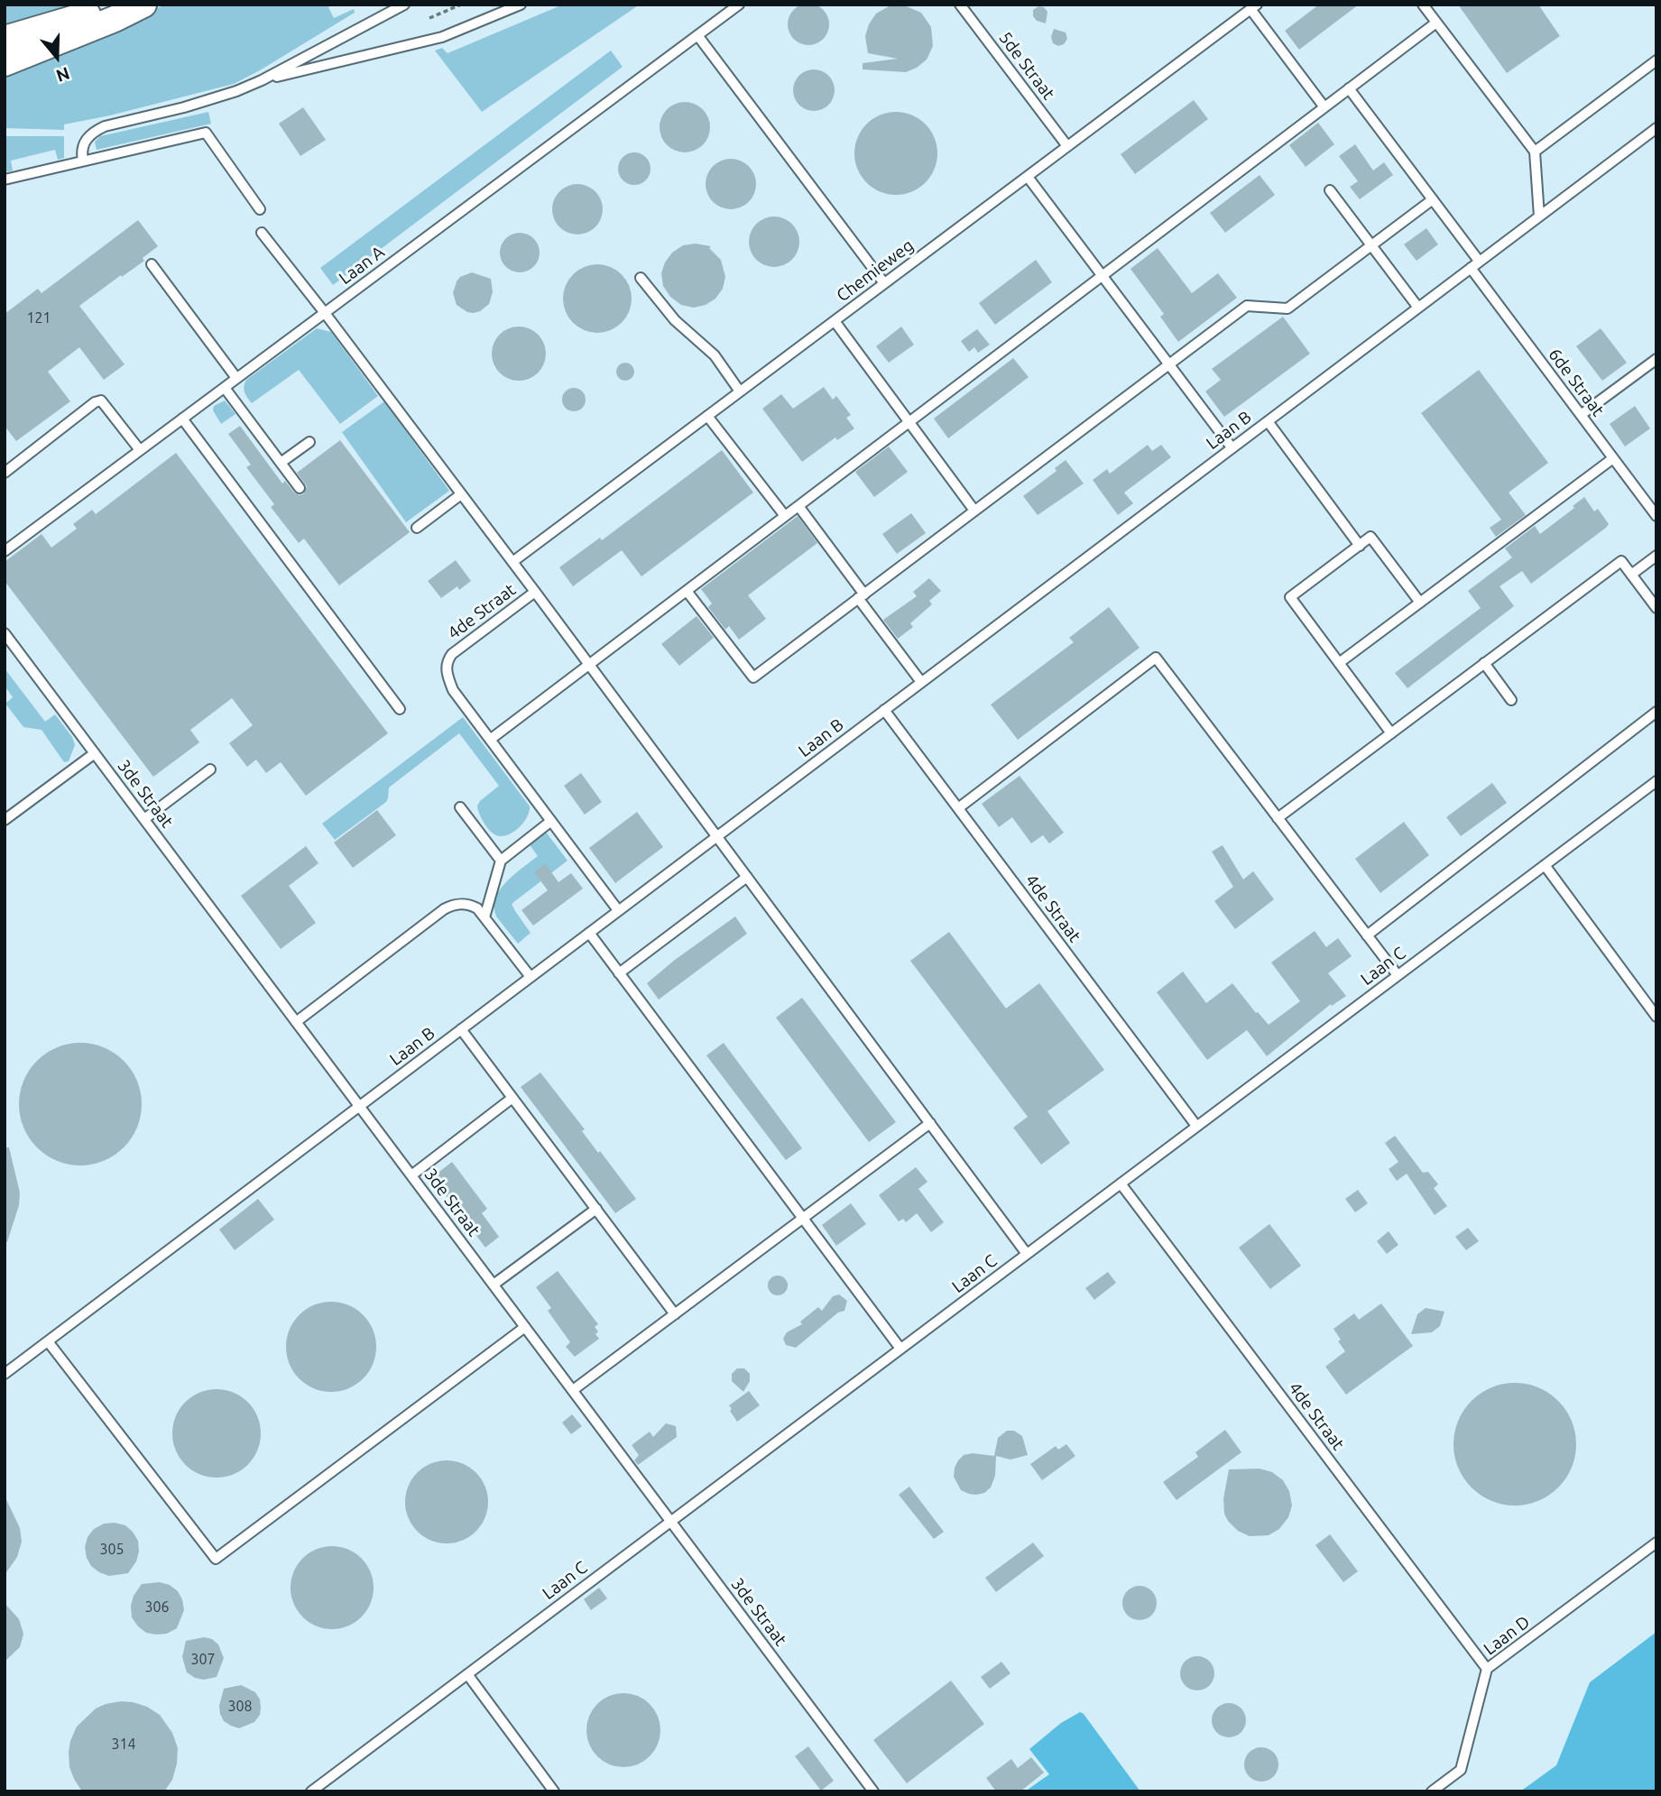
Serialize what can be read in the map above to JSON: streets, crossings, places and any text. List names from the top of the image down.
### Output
{
  "streets": {
    "lane": [
      "5de Straat",
      "Laan A",
      "Chemieweg",
      "6de Straat",
      "Laan B",
      "4de Straat",
      "3de Straat",
      "Laan C",
      "Laan D"
    ]
  },
  "crossings": [
    ["5de Straat", "Chemieweg"],
    ["Laan A", "4de Straat"],
    ["Chemieweg", "4de Straat"],
    ["6de Straat", "Laan B"],
    ["Laan B", "4de Straat"],
    ["Laan B", "3de Straat"],
    ["4de Straat", "Laan C"],
    ["4de Straat", "Laan D"],
    ["3de Straat", "Laan C"]
  ],
  "house_numbers": [
    "121",
    "305",
    "306",
    "307",
    "308",
    "314"
  ],
  "north": "bottom"
}
